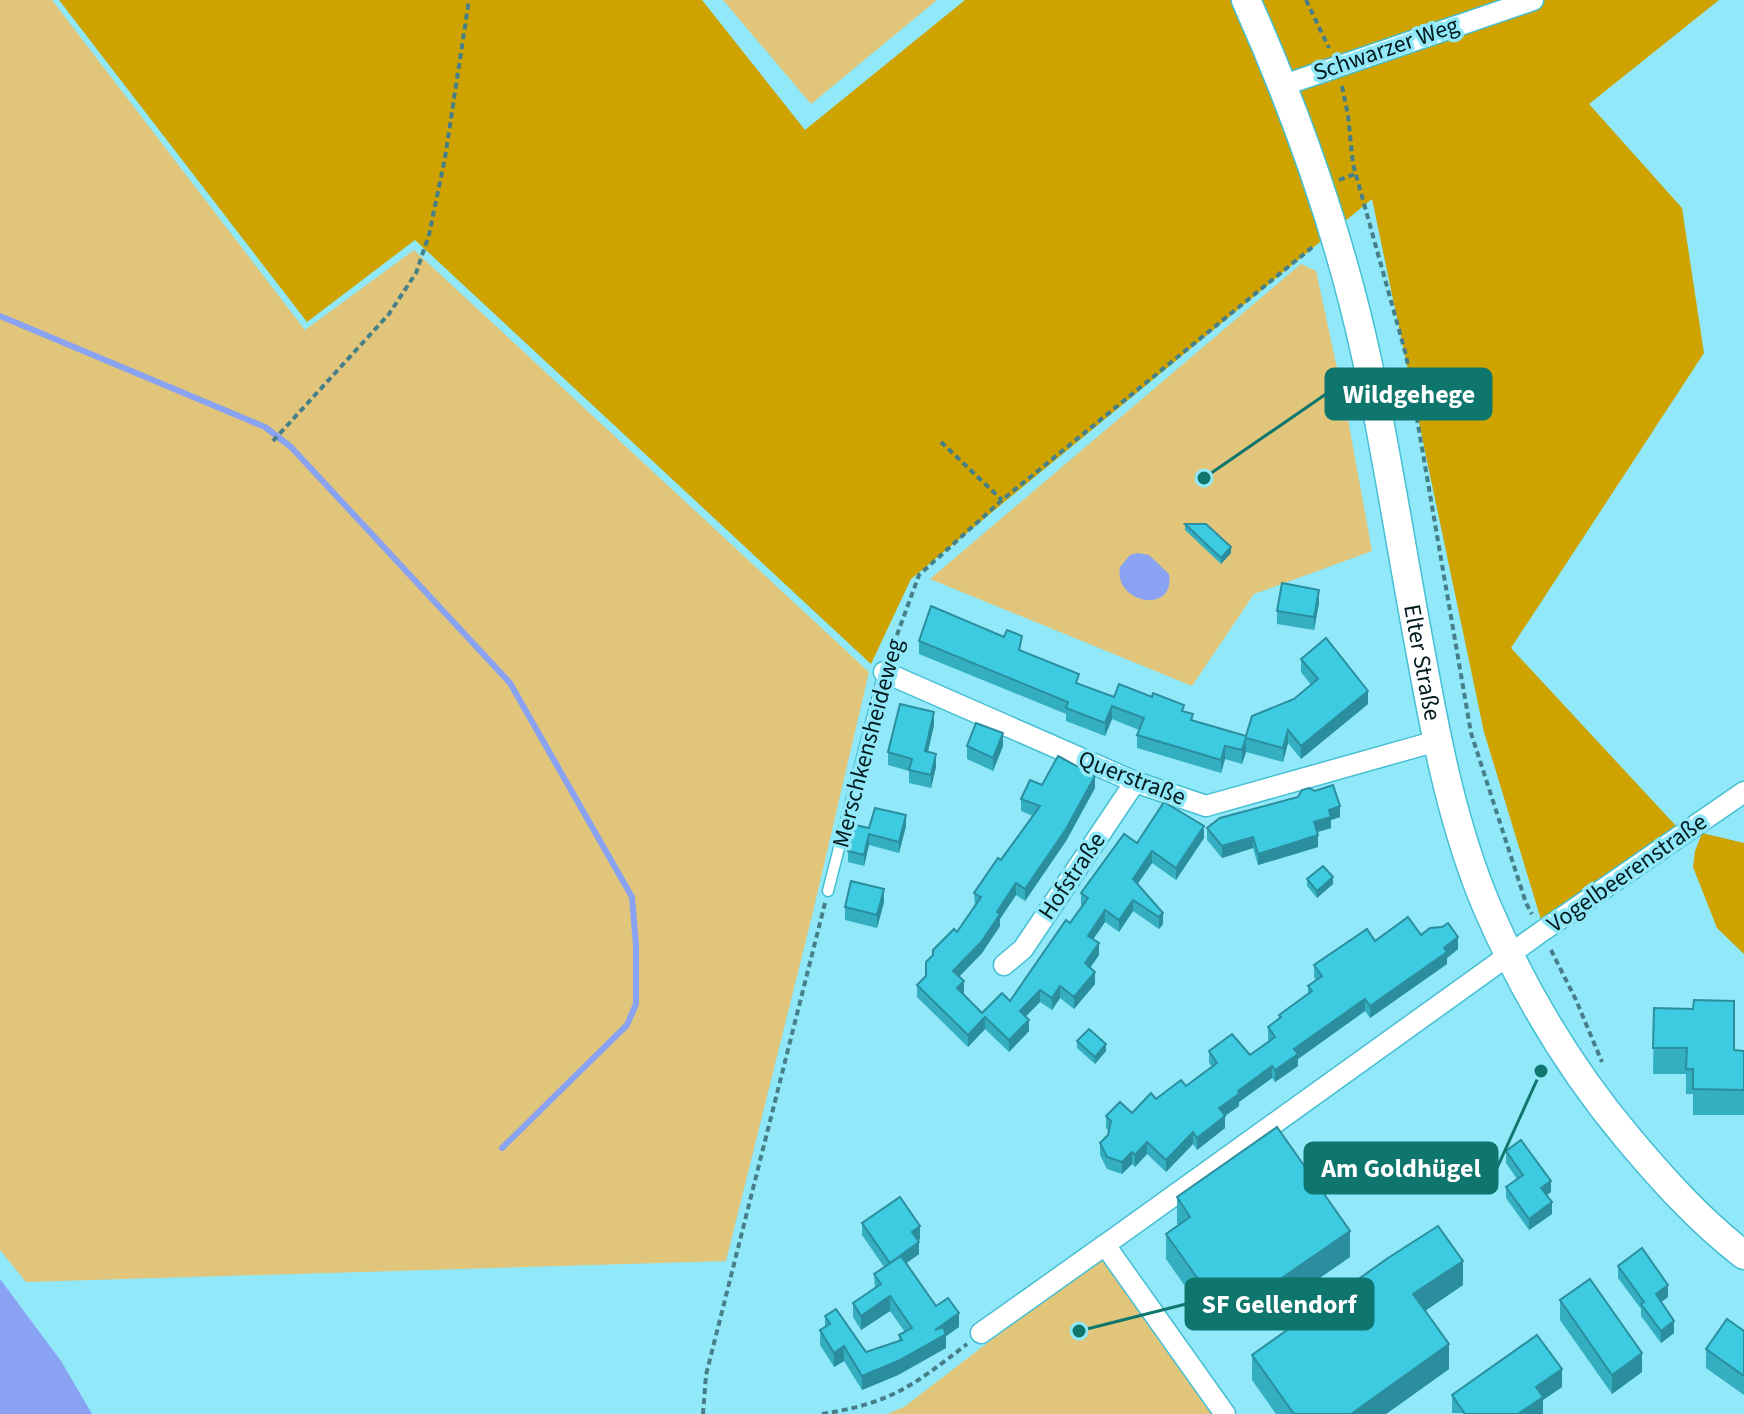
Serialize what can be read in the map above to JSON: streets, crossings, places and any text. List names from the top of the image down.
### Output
{
  "streets": {
    "main road": ["Elter Straße"],
    "street": [
      "Schwarzer Weg",
      "Querstraße",
      "Vogelbeerenstraße",
      "Hofstraße"
    ],
    "lane": ["Merschkensheideweg"]
  },
  "crossings": [
    ["Schwarzer Weg", "Elter Straße"],
    ["Elter Straße", "Querstraße"],
    ["Elter Straße", "Vogelbeerenstraße"],
    ["Merschkensheideweg", "Querstraße"],
    ["Querstraße", "Hofstraße"]
  ],
  "places": ["Wildgehege", "Am Goldhügel", "SF Gellendorf"]
}
